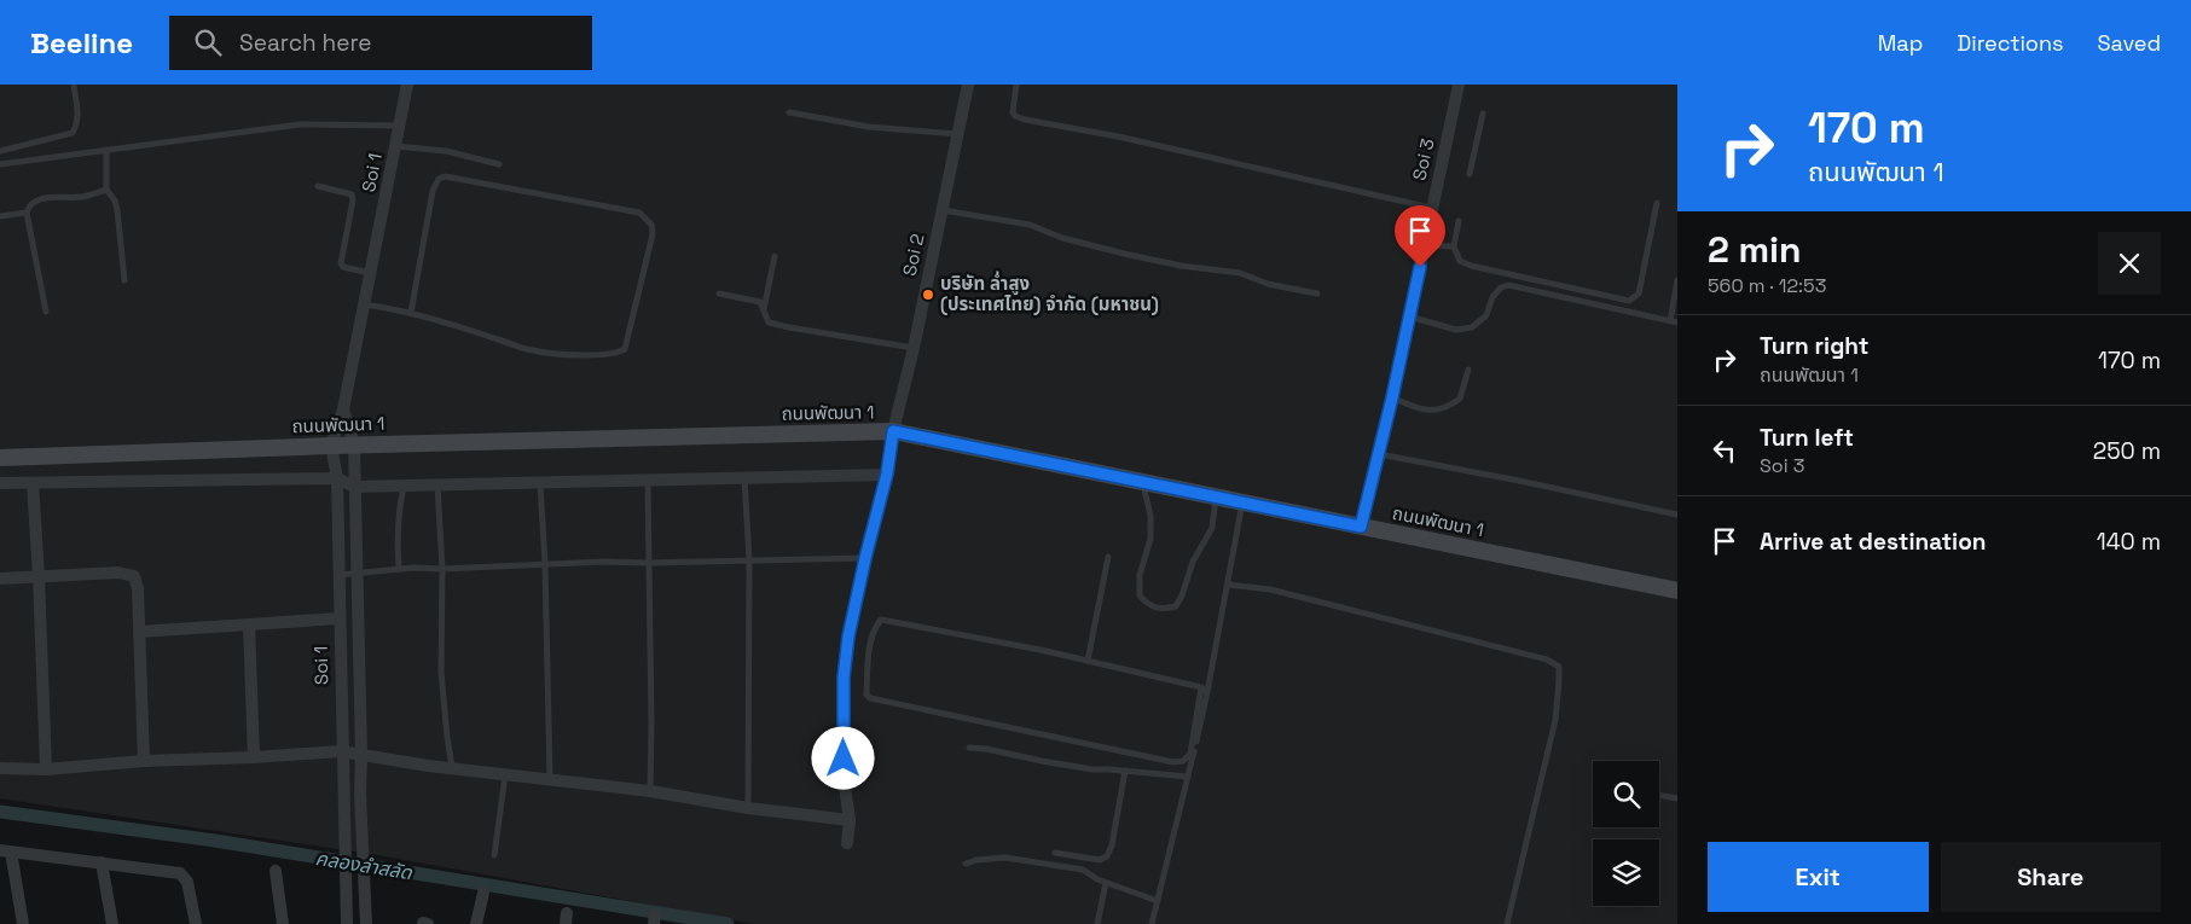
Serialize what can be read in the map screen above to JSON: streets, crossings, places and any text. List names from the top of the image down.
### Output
{
  "streets": {
    "main road": ["ถนนพัฒนา 1"],
    "street": ["Soi 3", "Soi 1", "Soi 2"]
  },
  "crossings": [
    ["Soi 3", "ถนนพัฒนา 1"],
    ["Soi 1", "ถนนพัฒนา 1"],
    ["Soi 2", "ถนนพัฒนา 1"]
  ],
  "water": ["คลองลำสลัด"],
  "places": ["บริษัท ล่ำสูง (ประเทศไทย) จำกัด (มหาชน)"],
  "page": {
    "header": "Beeline",
    "search": "Search here",
    "nav": ["Map", "Directions", "Saved"],
    "turn": ["170 m", "ถนนพัฒนา 1"],
    "heading": ["2 min", "560 m · 12:53"],
    "list": [
      {
        "name": "Turn right",
        "note": "ถนนพัฒนา 1",
        "value": "170 m"
      },
      {
        "name": "Turn left",
        "note": "Soi 3",
        "value": "250 m"
      },
      {
        "name": "Arrive at destination",
        "value": "140 m"
      }
    ],
    "buttons": ["Exit", "Share"]
  }
}
